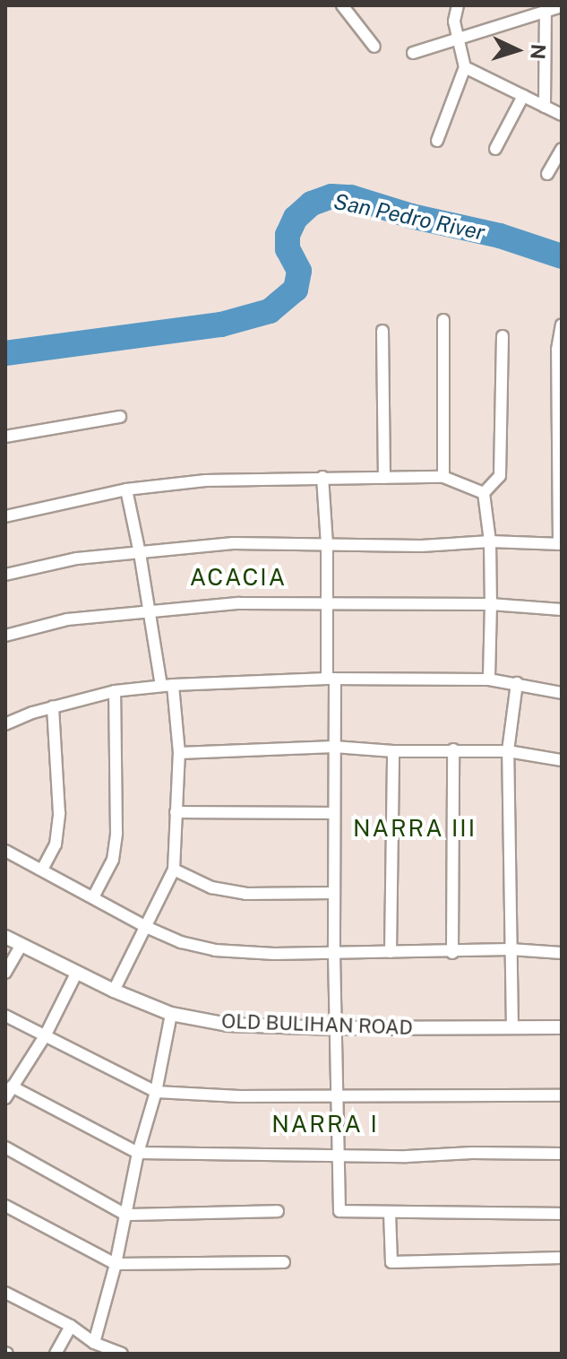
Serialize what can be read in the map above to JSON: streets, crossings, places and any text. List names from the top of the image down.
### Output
{
  "streets": {
    "street": ["OLD BULIHAN ROAD"]
  },
  "districts": ["ACACIA", "NARRA III", "NARRA I"],
  "water": ["San Pedro River"],
  "north": "right"
}
